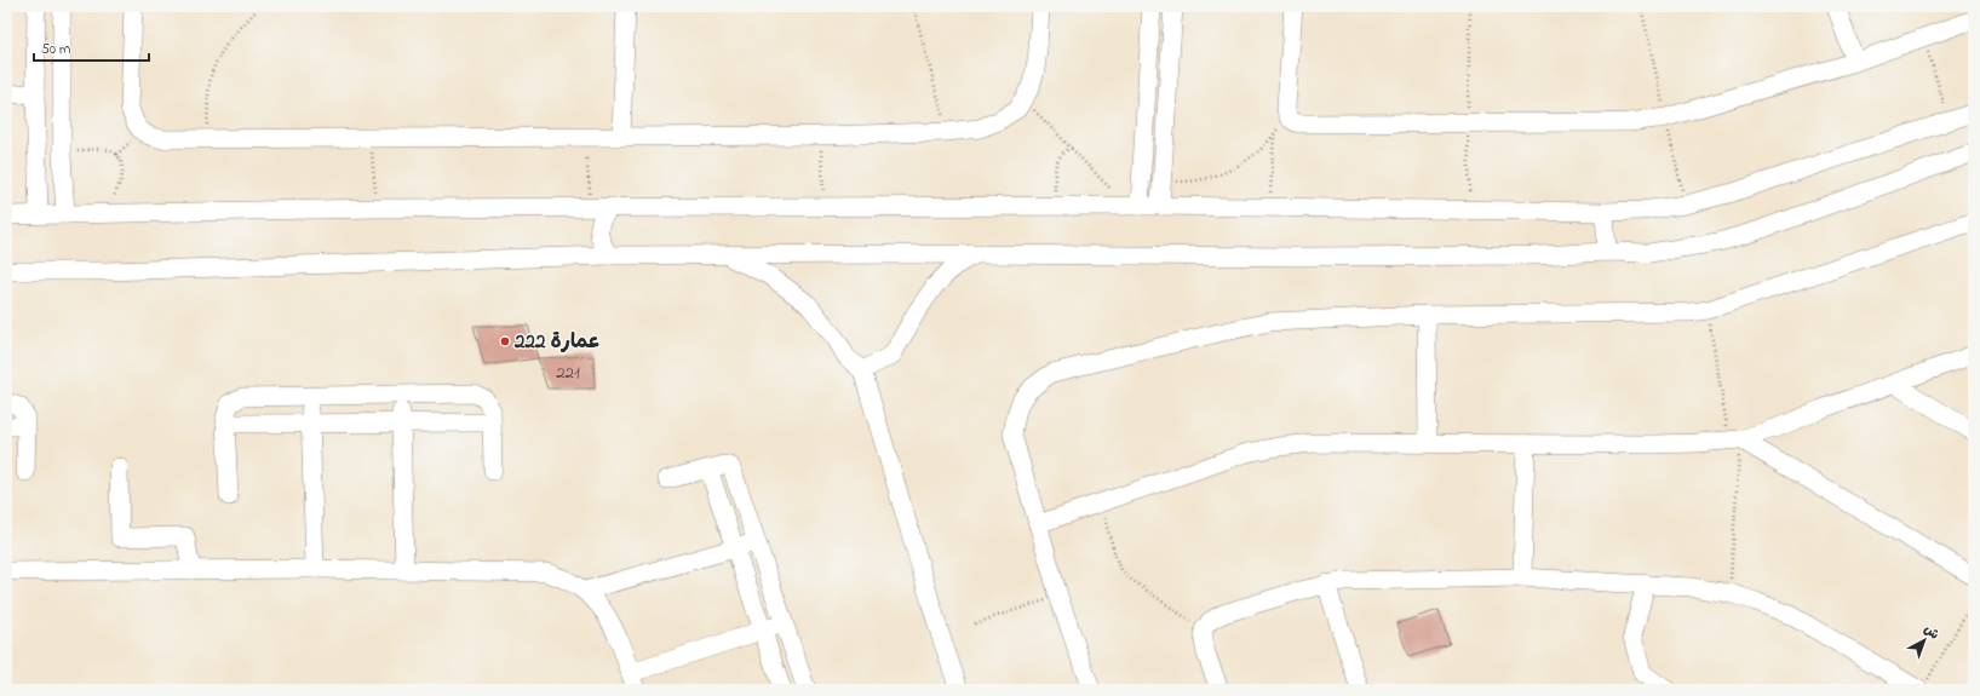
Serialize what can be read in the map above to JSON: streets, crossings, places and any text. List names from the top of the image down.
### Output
{
  "places": ["عمارة 222"],
  "house_numbers": ["221"],
  "scale_bar": "50 m",
  "north": "top right"
}
